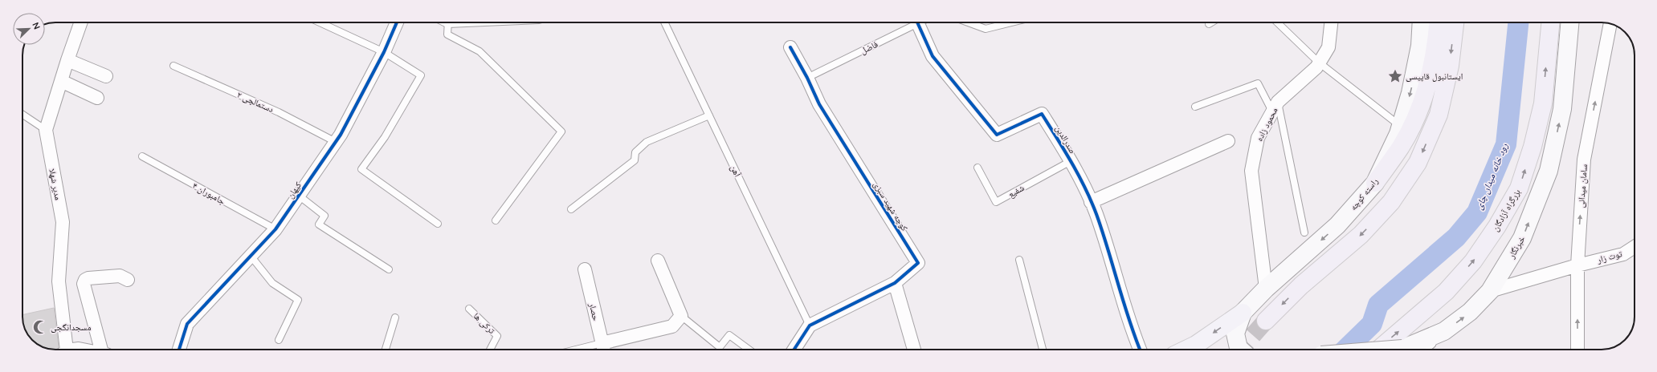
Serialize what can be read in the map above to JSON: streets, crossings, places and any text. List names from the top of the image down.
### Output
{
  "streets": {
    "highway": ["بزرگراه آزادگان"],
    "main road": ["راسته کوچه", "خبرنگار"],
    "street": [
      "محمود زاده",
      "صدرالدین",
      "مدیر شهلا",
      "سامان میدانی",
      "کیهان",
      "کوچه شهید سبزی",
      "توت زار",
      "حصار"
    ],
    "lane": [
      "فاضل",
      "دستمالچی ۲",
      "آهن",
      "شفیع",
      "جامبوران ۴",
      "ترکی ها"
    ]
  },
  "crossings": [
    ["فاضل", "کوچه شهید سبزی"],
    ["دستمالچی ۲", "کیهان"],
    ["محمود زاده", "راسته کوچه"],
    ["صدرالدین", "شفیع"],
    ["آهن", "کوچه شهید سبزی"],
    ["سامان میدانی", "توت زار"],
    ["کیهان", "جامبوران ۴"],
    ["خبرنگار", "توت زار"]
  ],
  "one_way": ["سامان میدانی", "راسته کوچه", "خبرنگار"],
  "water": ["رود خانه میدان چای"],
  "places": {
    "place": ["ایستانبول قاپیسی"],
    "mosque": ["مسجدانگجی"]
  },
  "north": "top right"
}
